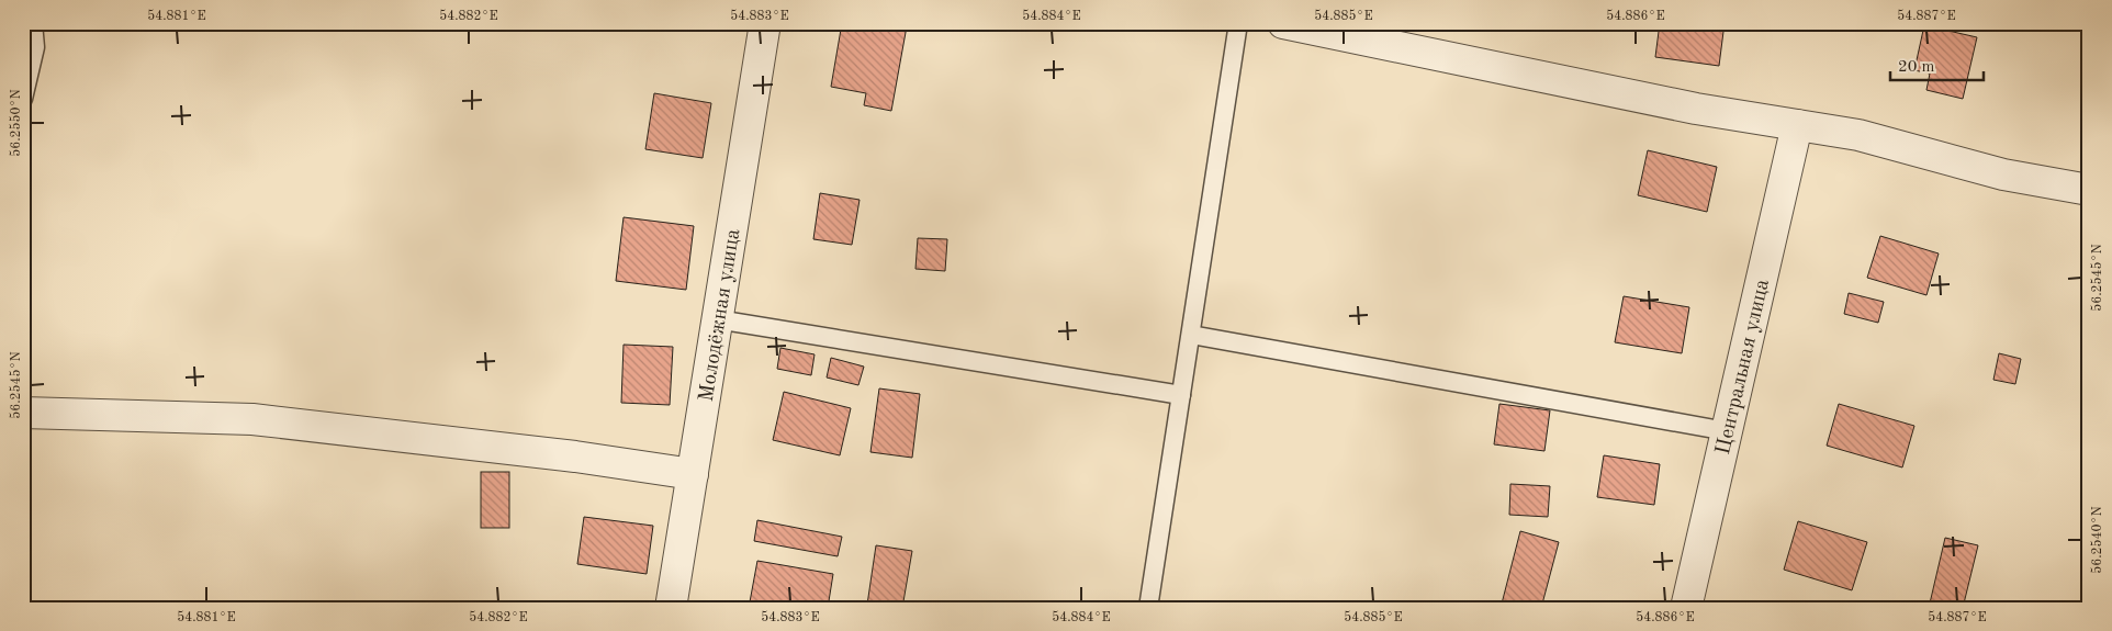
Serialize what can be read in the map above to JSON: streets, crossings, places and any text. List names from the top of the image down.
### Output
{
  "streets": {
    "street": ["Молодёжная улица", "Центральная улица"]
  },
  "scale_bar": "20 m",
  "coordinates": [
    "54.881°E",
    "54.882°E",
    "54.883°E",
    "54.884°E",
    "54.885°E",
    "54.886°E",
    "54.887°E",
    "56.2550°N",
    "56.2545°N",
    "56.2540°N"
  ]
}
